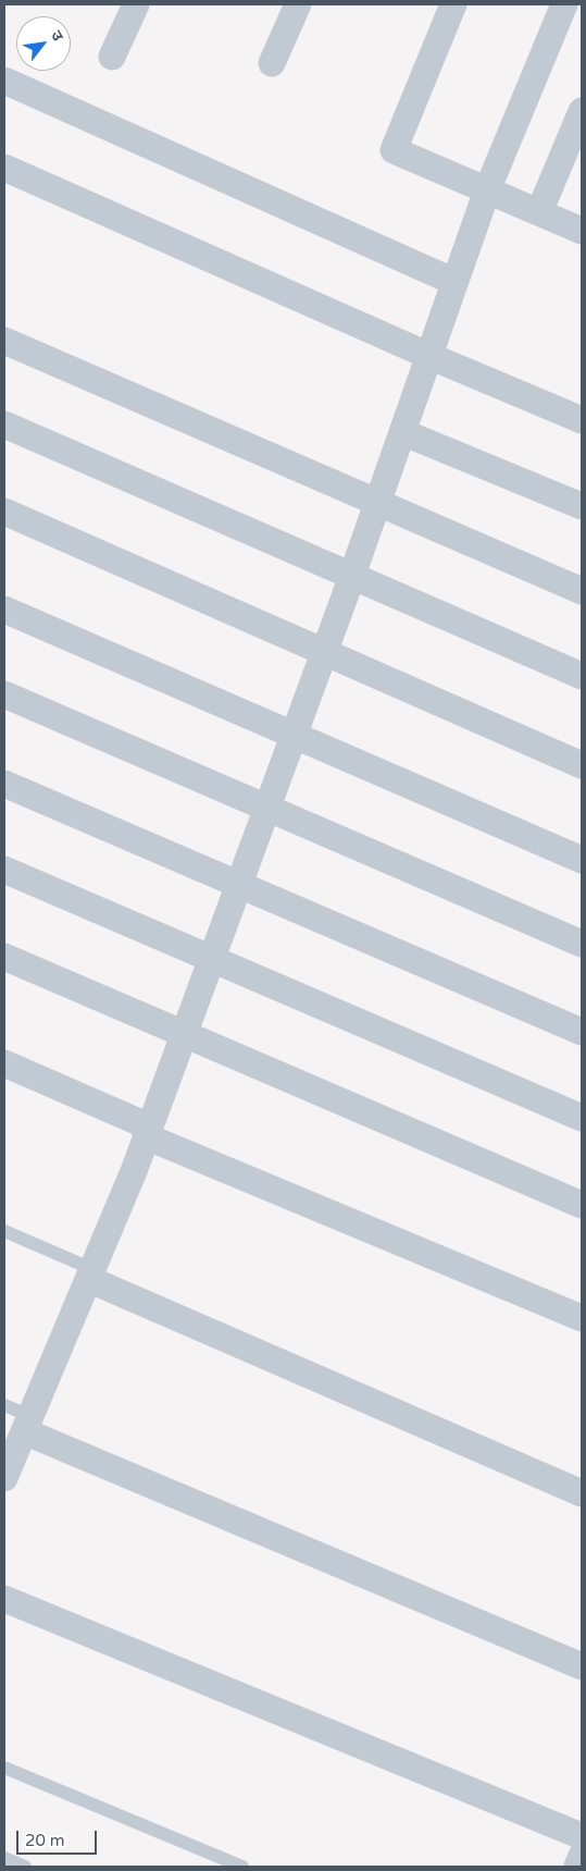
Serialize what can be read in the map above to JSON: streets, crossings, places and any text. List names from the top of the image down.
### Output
{
  "scale_bar": "20 m",
  "north": "top right"
}
